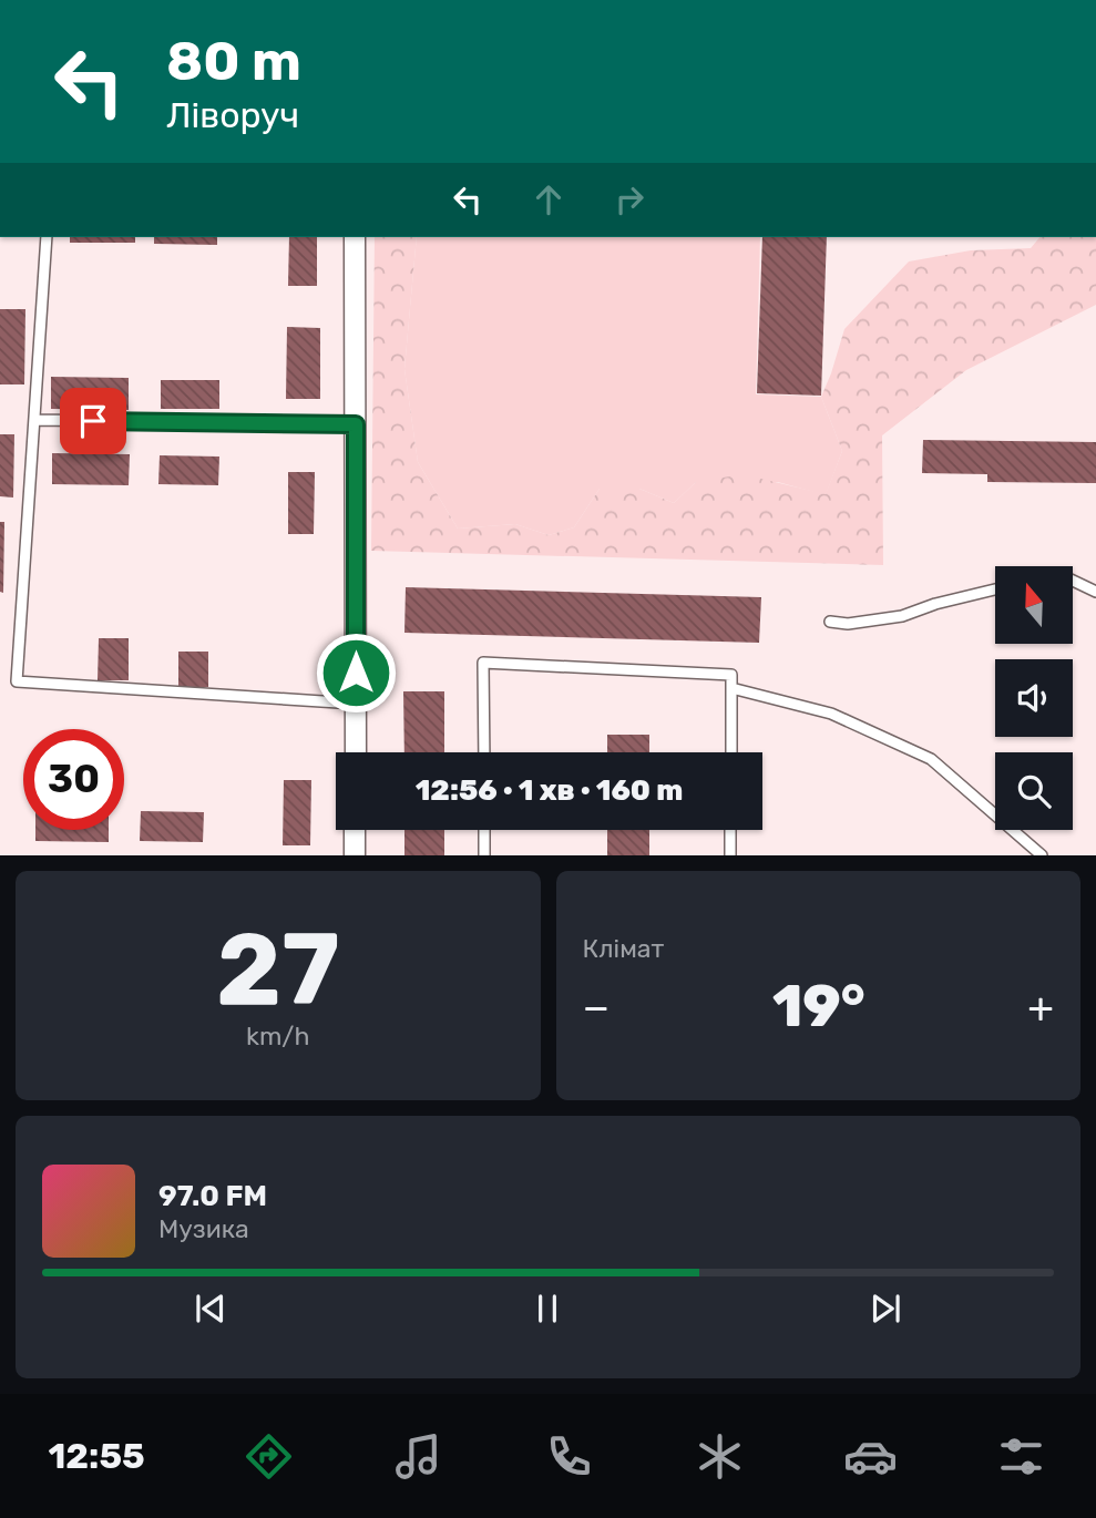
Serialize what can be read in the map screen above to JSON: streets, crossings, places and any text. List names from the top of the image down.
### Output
{
  "north": "top",
  "page": {
    "turn": ["80 m", "Ліворуч"],
    "limit": "30",
    "trip": "12:56 · 1 хв · 160 m",
    "tile": [
      ["27", "km/h"],
      "Клімат"
    ],
    "heat": ["−", "19°", "+"],
    "song": ["97.0 FM", "Музика"],
    "tabs": "12:55"
  }
}
